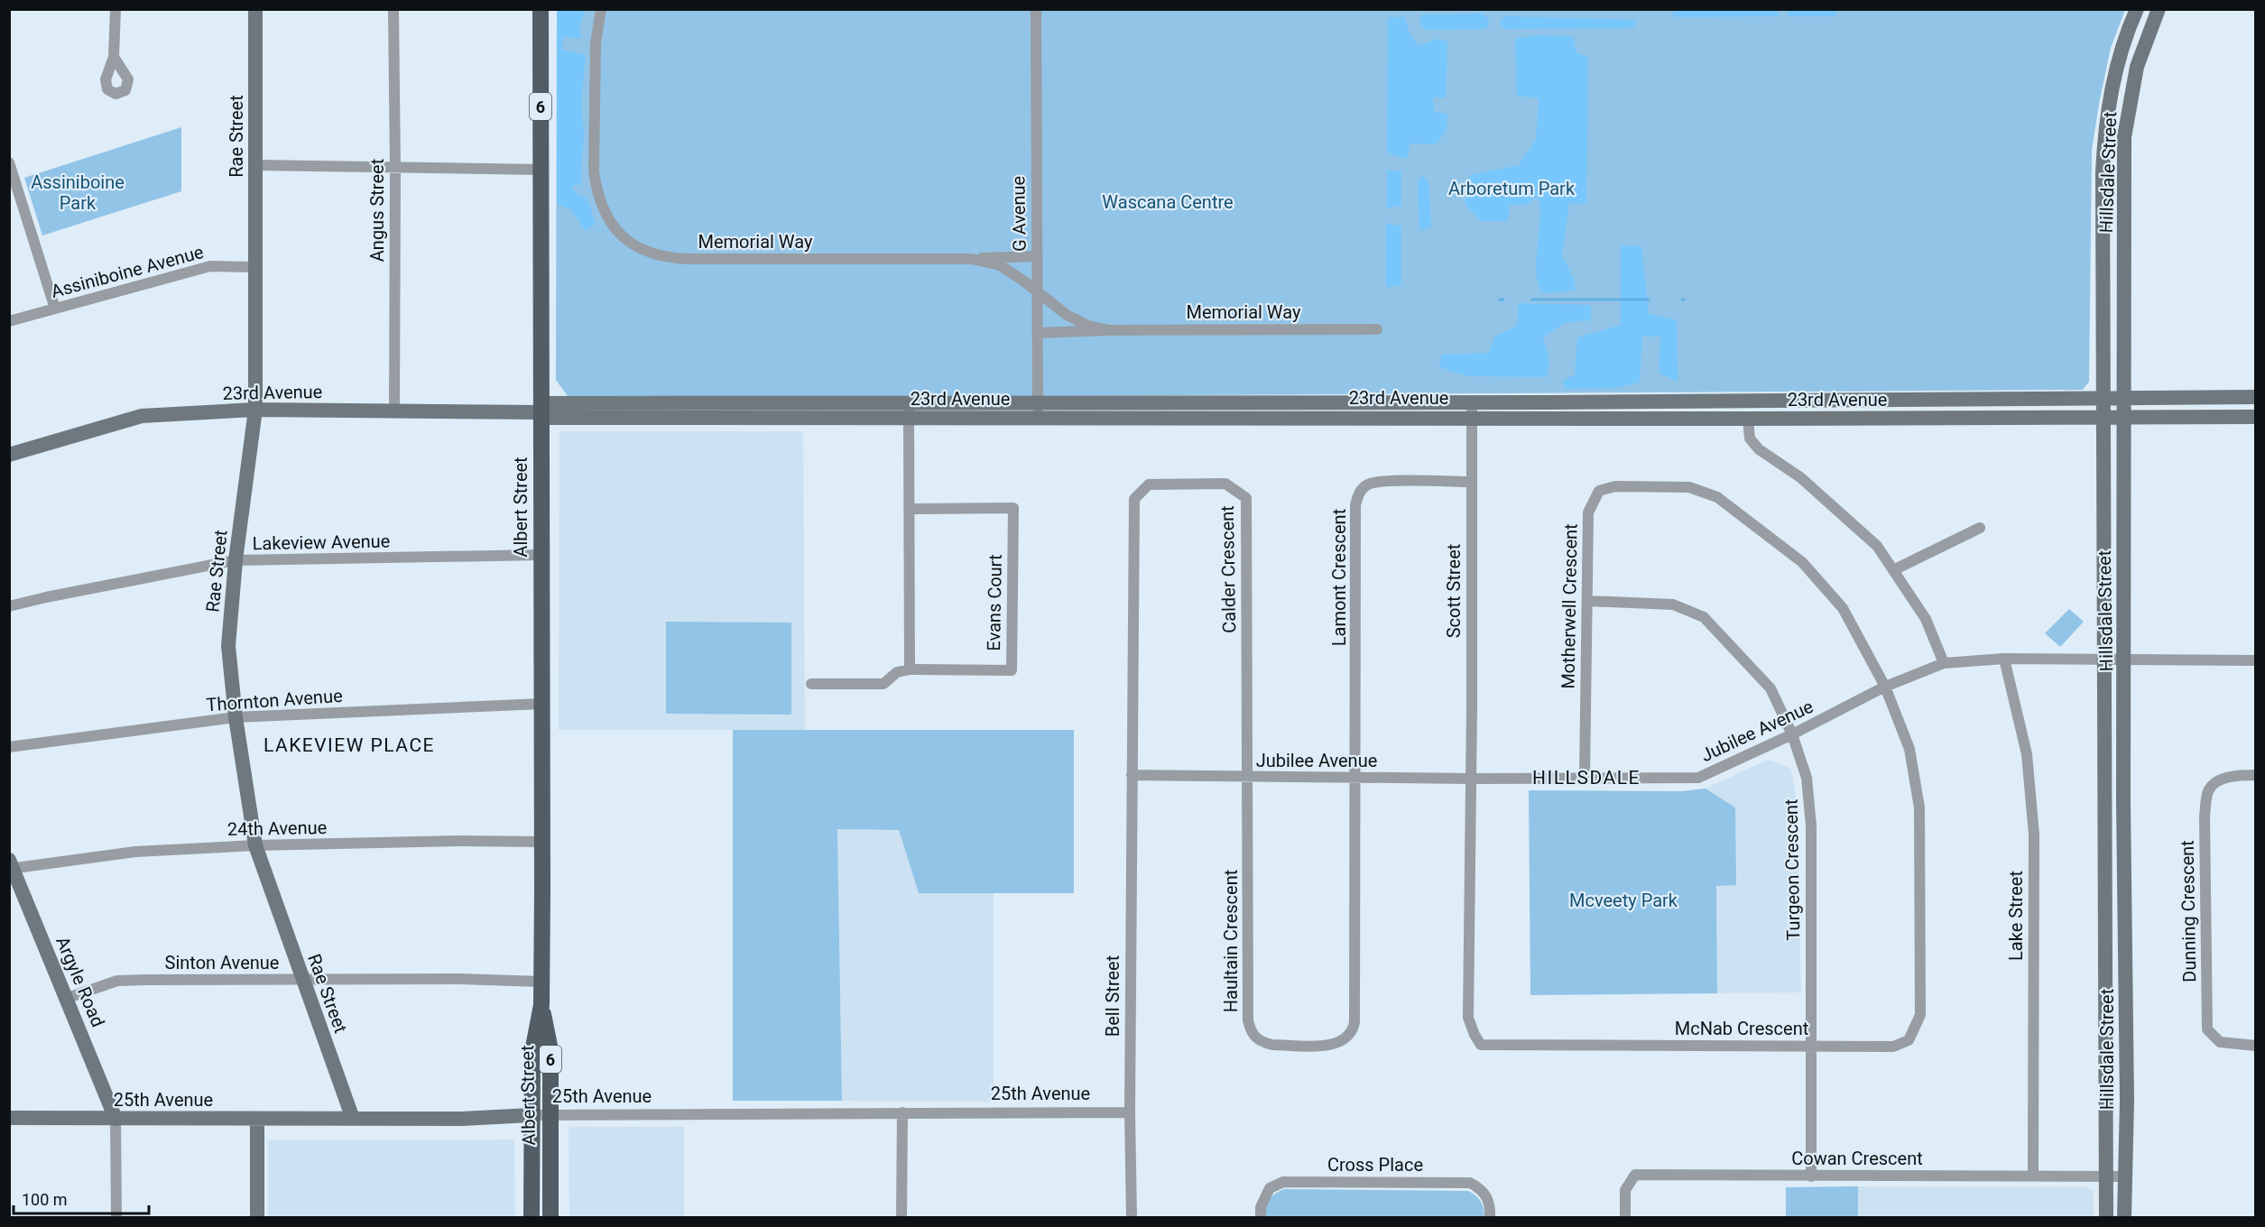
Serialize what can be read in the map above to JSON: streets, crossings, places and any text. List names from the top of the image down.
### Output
{
  "streets": {
    "main road": ["6", "Albert Street"],
    "street": [
      "Rae Street",
      "Hillsdale Street",
      "Angus Street",
      "G Avenue",
      "Memorial Way",
      "Assiniboine Avenue",
      "23rd Avenue",
      "Lakeview Avenue",
      "Calder Crescent",
      "Lamont Crescent",
      "Scott Street",
      "Evans Court",
      "Motherwell Crescent",
      "Thornton Avenue",
      "Jubilee Avenue",
      "24th Avenue",
      "Turgeon Crescent",
      "Dunning Crescent",
      "Lake Street",
      "Haultain Crescent",
      "Sinton Avenue",
      "Argyle Road",
      "Bell Street",
      "McNab Crescent",
      "25th Avenue",
      "Cowan Crescent",
      "Cross Place"
    ]
  },
  "crossings": [
    ["Rae Street", "Assiniboine Avenue"],
    ["Rae Street", "23rd Avenue"],
    ["Rae Street", "Lakeview Avenue"],
    ["Rae Street", "Thornton Avenue"],
    ["Rae Street", "24th Avenue"],
    ["Rae Street", "Sinton Avenue"],
    ["Rae Street", "25th Avenue"],
    ["Hillsdale Street", "23rd Avenue"],
    ["Hillsdale Street", "Jubilee Avenue"],
    ["Hillsdale Street", "Cowan Crescent"],
    ["Angus Street", "23rd Avenue"],
    ["G Avenue", "Memorial Way"],
    ["G Avenue", "23rd Avenue"],
    ["23rd Avenue", "Albert Street"],
    ["23rd Avenue", "Scott Street"],
    ["Albert Street", "Lakeview Avenue"],
    ["Albert Street", "Thornton Avenue"],
    ["Albert Street", "24th Avenue"],
    ["Albert Street", "Sinton Avenue"],
    ["Albert Street", "25th Avenue"],
    ["Calder Crescent", "Jubilee Avenue"],
    ["Calder Crescent", "Haultain Crescent"],
    ["Calder Crescent", "Bell Street"],
    ["Lamont Crescent", "Scott Street"],
    ["Lamont Crescent", "Jubilee Avenue"],
    ["Lamont Crescent", "Haultain Crescent"],
    ["Scott Street", "Jubilee Avenue"],
    ["Scott Street", "McNab Crescent"],
    ["Motherwell Crescent", "Jubilee Avenue"],
    ["Motherwell Crescent", "Turgeon Crescent"],
    ["Motherwell Crescent", "McNab Crescent"],
    ["Jubilee Avenue", "Turgeon Crescent"],
    ["Jubilee Avenue", "Lake Street"],
    ["Jubilee Avenue", "Haultain Crescent"],
    ["Jubilee Avenue", "Bell Street"],
    ["Jubilee Avenue", "McNab Crescent"],
    ["24th Avenue", "Argyle Road"],
    ["Turgeon Crescent", "McNab Crescent"],
    ["Turgeon Crescent", "Cowan Crescent"],
    ["Lake Street", "Cowan Crescent"],
    ["Sinton Avenue", "Argyle Road"],
    ["Argyle Road", "25th Avenue"],
    ["Bell Street", "25th Avenue"]
  ],
  "districts": ["LAKEVIEW PLACE", "HILLSDALE"],
  "parks": [
    "Assiniboine Park",
    "Arboretum Park",
    "Wascana Centre",
    "Mcveety Park"
  ],
  "scale_bar": "100 m"
}
